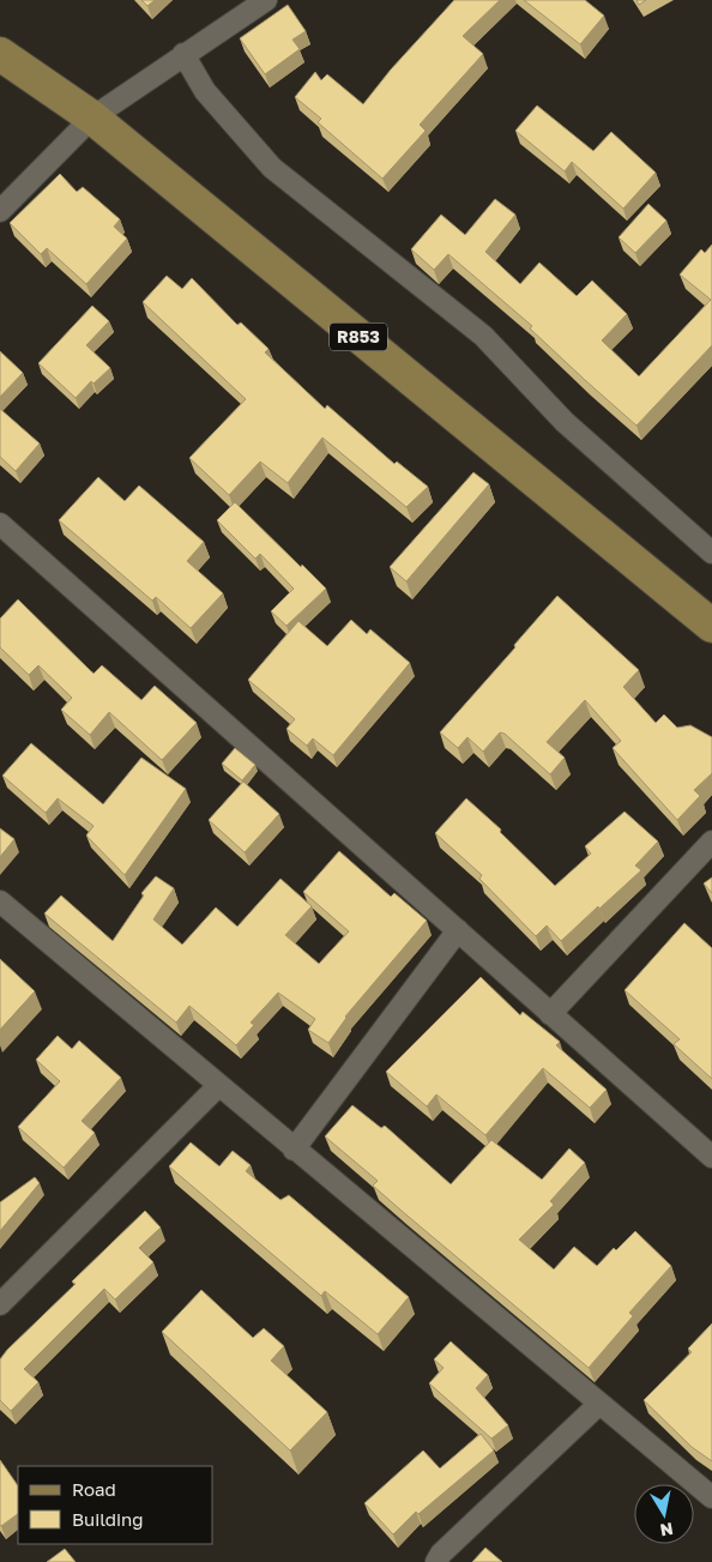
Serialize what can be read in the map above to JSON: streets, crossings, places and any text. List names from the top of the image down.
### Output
{
  "streets": {
    "main road": ["R853"]
  },
  "legend": ["Road", "Building"],
  "north": "bottom"
}
